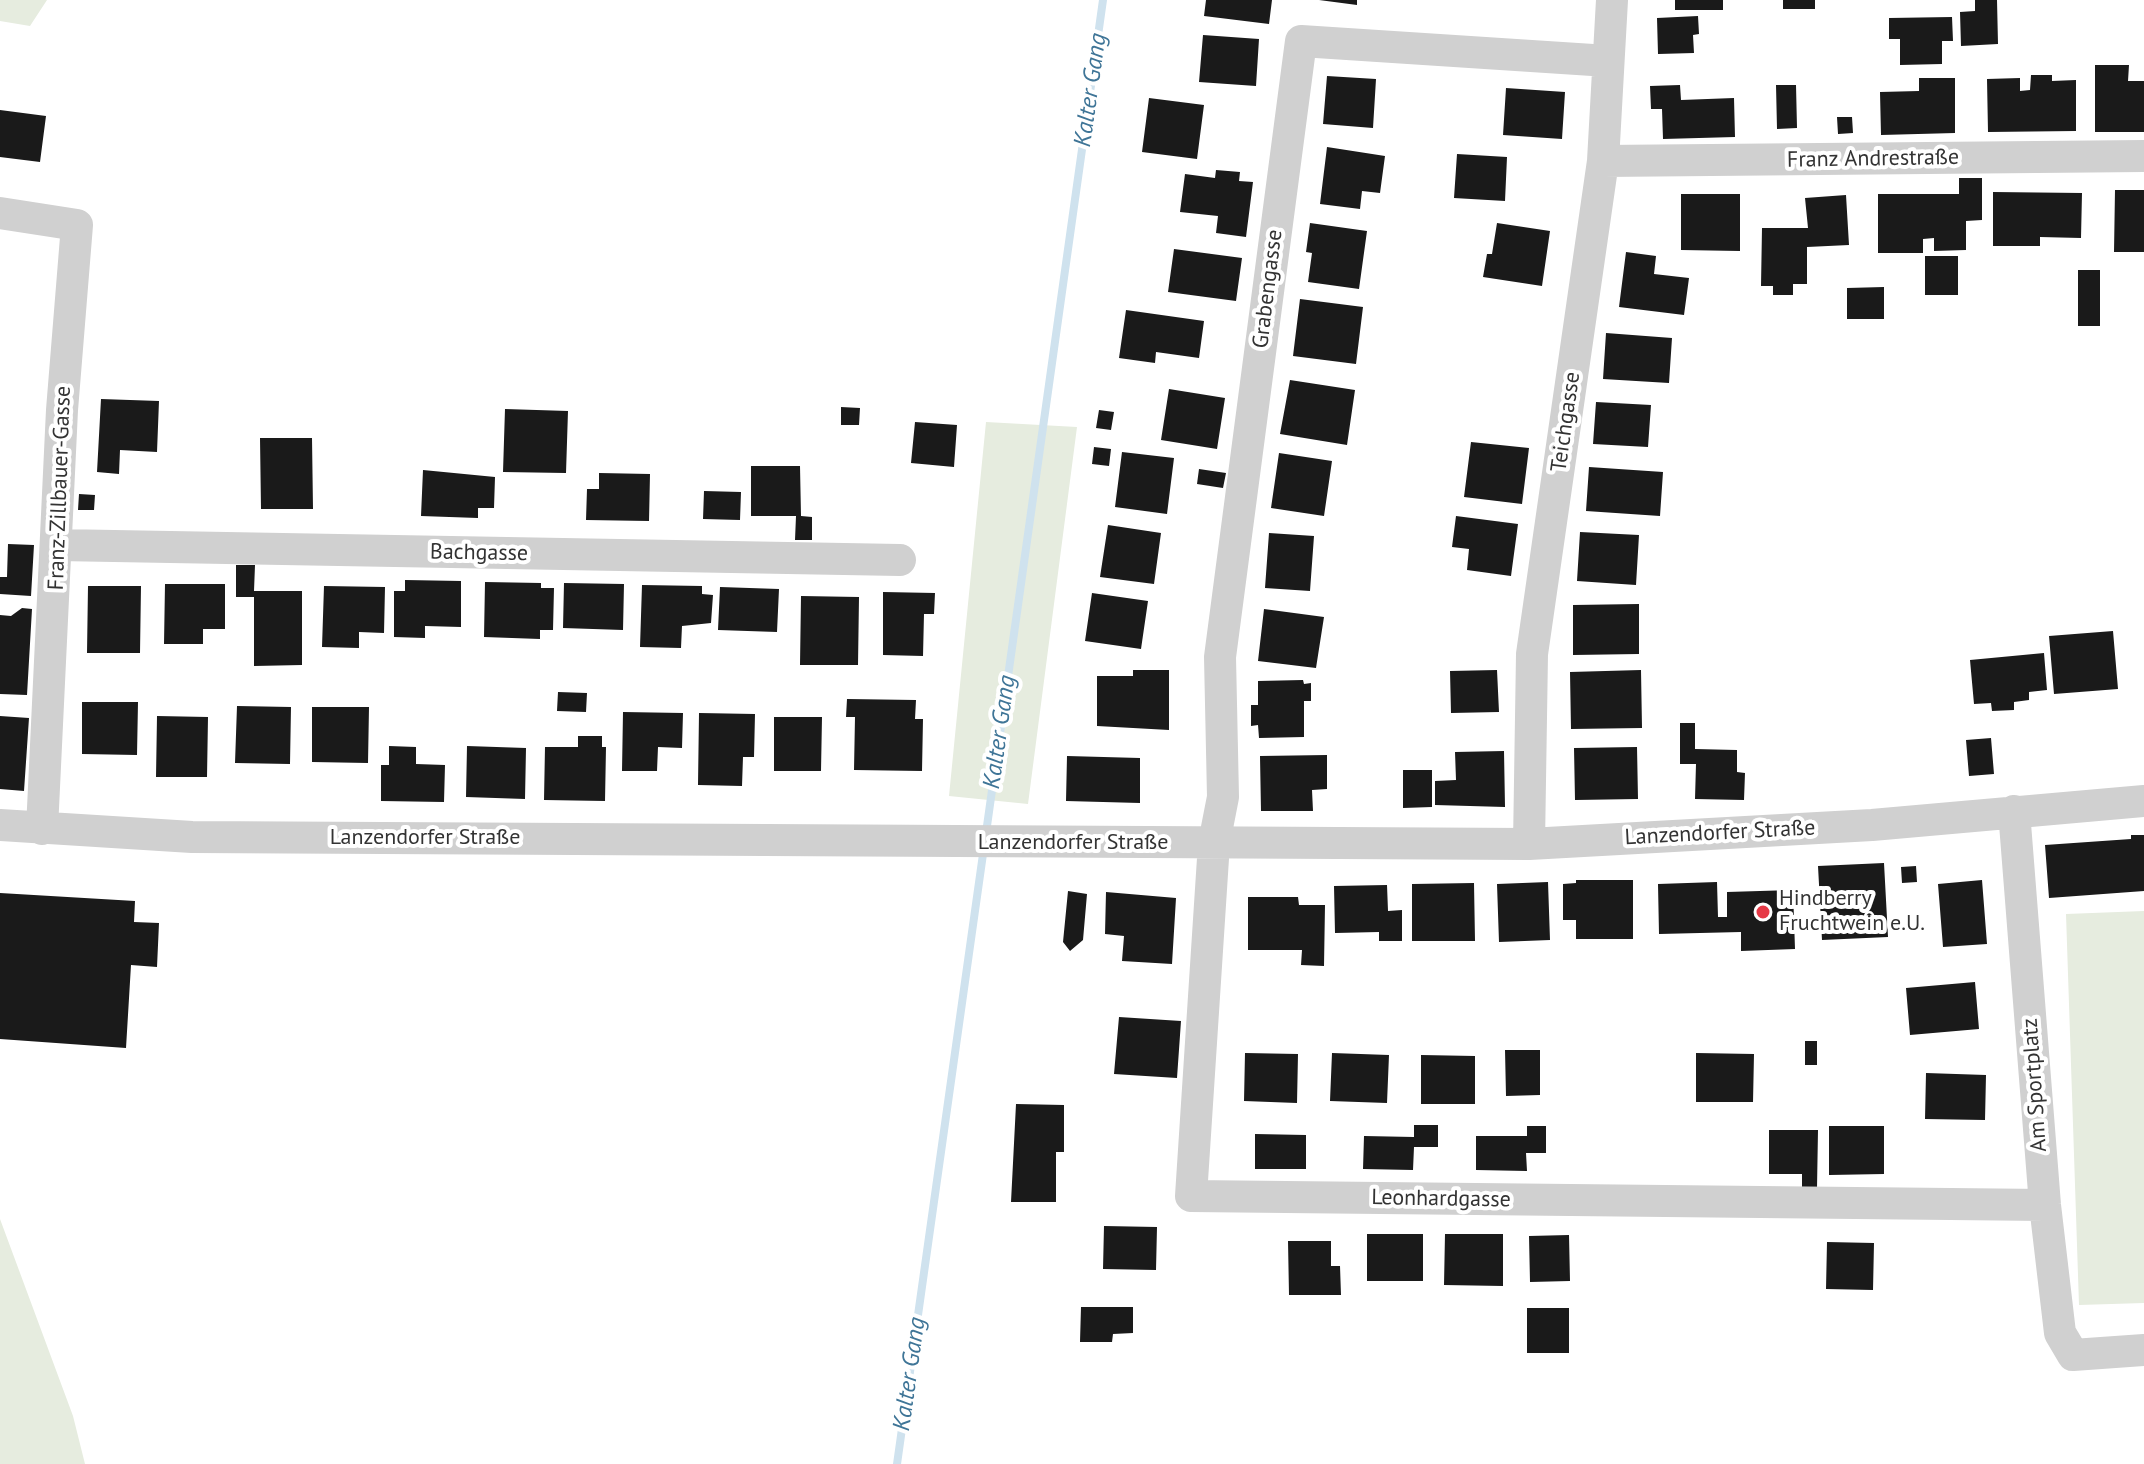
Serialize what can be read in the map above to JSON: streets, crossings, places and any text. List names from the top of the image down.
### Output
{
  "streets": {
    "street": [
      "Franz Andrestraße",
      "Grabengasse",
      "Teichgasse",
      "Franz-Zillbauer-Gasse",
      "Bachgasse",
      "Lanzendorfer Straße",
      "Am Sportplatz",
      "Leonhardgasse"
    ]
  },
  "crossings": [
    ["Franz Andrestraße", "Teichgasse"],
    ["Grabengasse", "Teichgasse"],
    ["Grabengasse", "Lanzendorfer Straße"],
    ["Grabengasse", "Leonhardgasse"],
    ["Teichgasse", "Lanzendorfer Straße"],
    ["Franz-Zillbauer-Gasse", "Bachgasse"],
    ["Franz-Zillbauer-Gasse", "Lanzendorfer Straße"],
    ["Lanzendorfer Straße", "Am Sportplatz"],
    ["Lanzendorfer Straße", "Leonhardgasse"],
    ["Am Sportplatz", "Leonhardgasse"]
  ],
  "water": ["Kalter Gang"],
  "places": ["Hindberry Fruchtwein e.U."]
}
